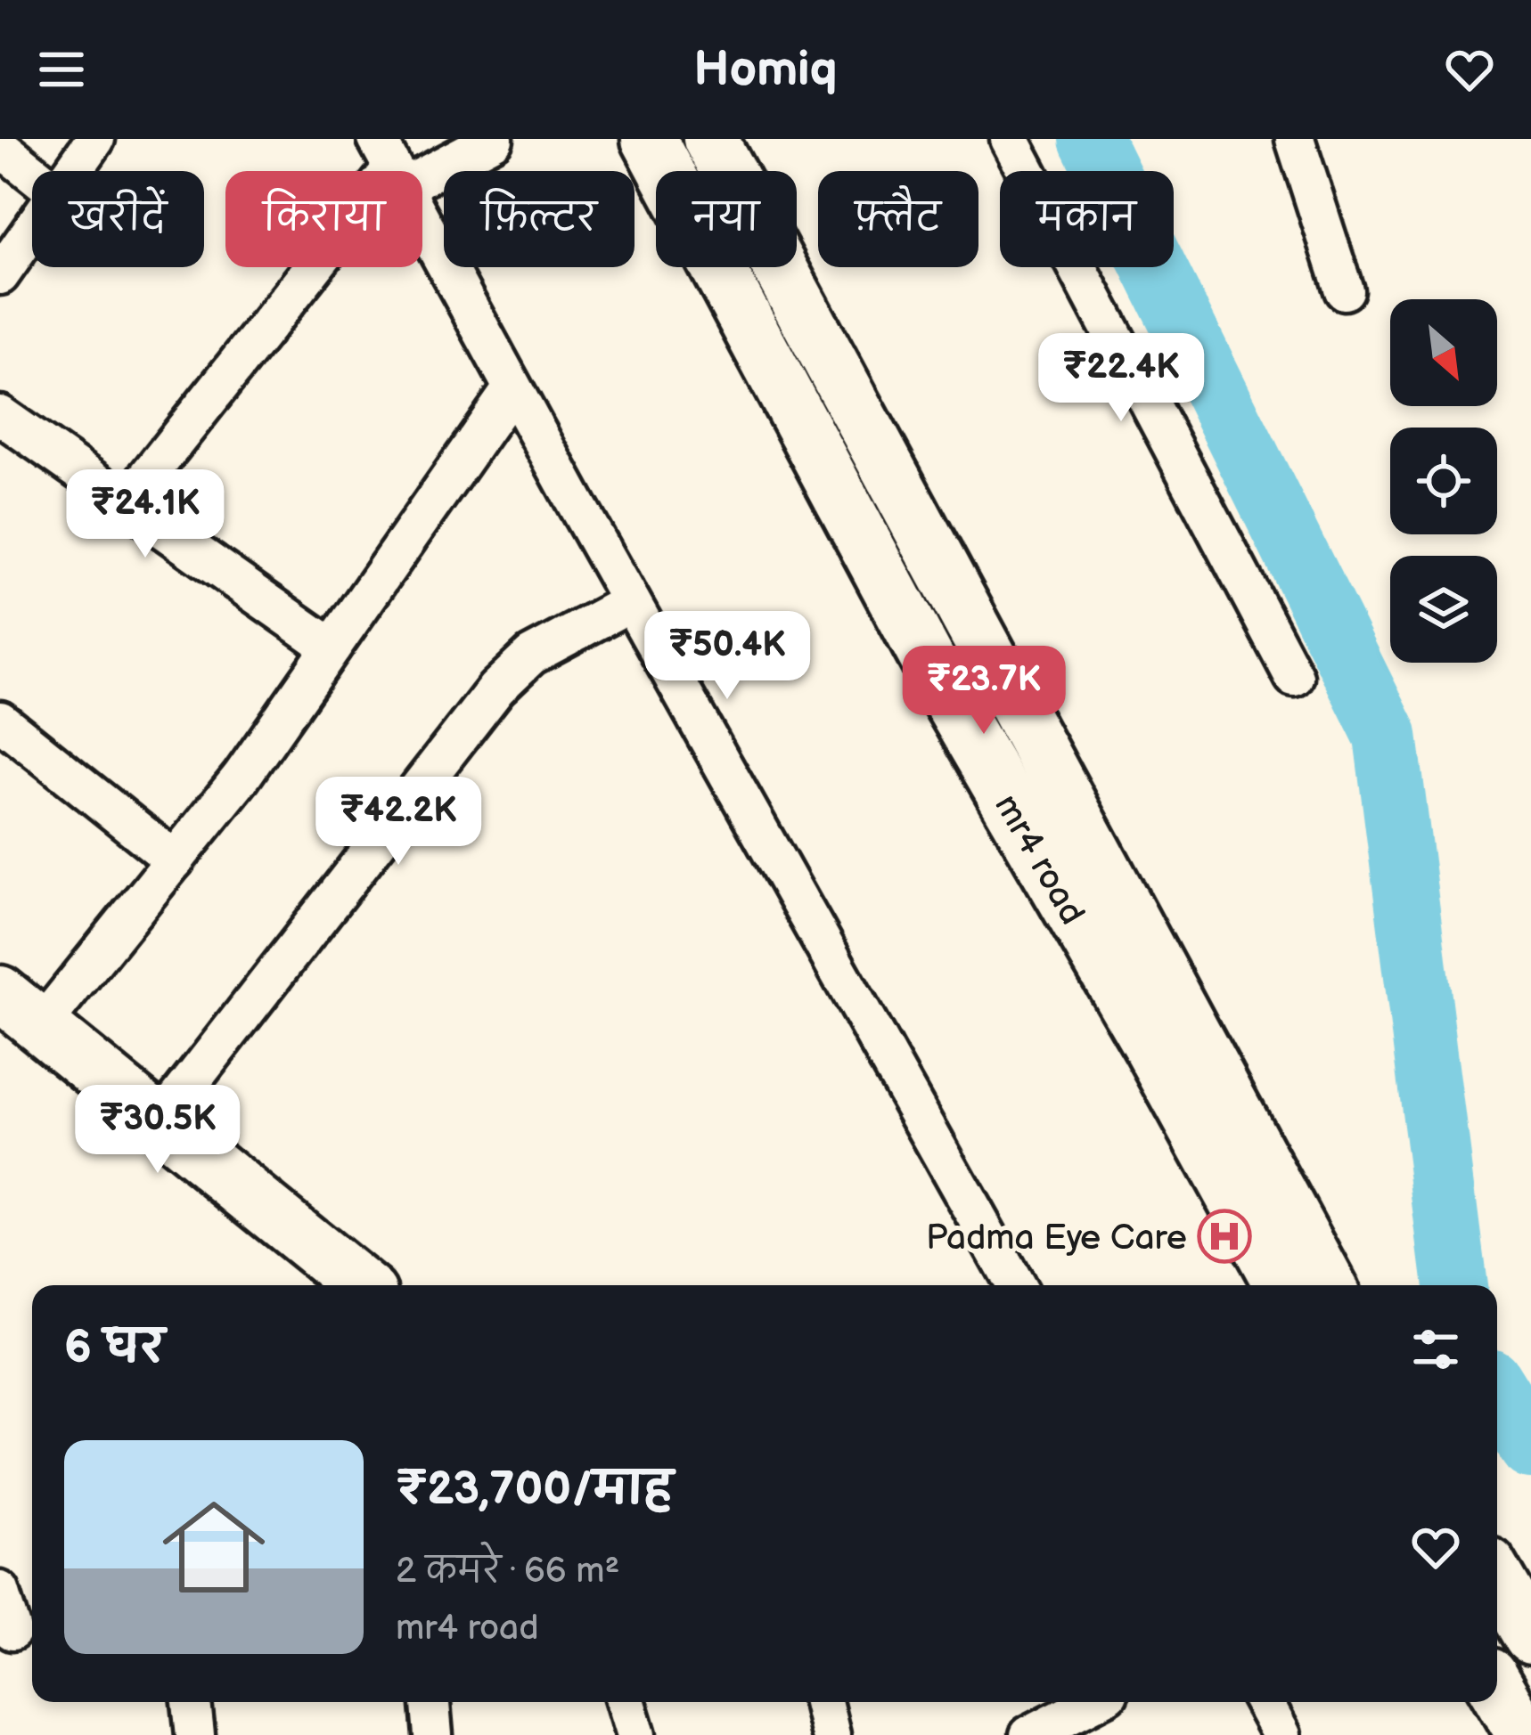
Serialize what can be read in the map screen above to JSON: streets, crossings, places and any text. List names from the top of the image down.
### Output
{
  "streets": {
    "street": ["mr4 road"]
  },
  "places": {
    "hospital": ["Padma Eye Care"]
  },
  "north": "bottom right",
  "page": {
    "header": "Homiq",
    "chip": [
      "खरीदें",
      "किराया",
      "फ़िल्टर",
      "नया",
      "फ़्लैट",
      "मकान"
    ],
    "price": [
      "₹22.4K",
      "₹24.1K",
      "₹50.4K",
      "₹23.7K",
      "₹42.2K",
      "₹30.5K"
    ],
    "heading": "6 घर",
    "list": [
      {
        "name": "₹23,700/माह",
        "note": "2 कमरे · 66 m² · mr4 road"
      }
    ]
  }
}
